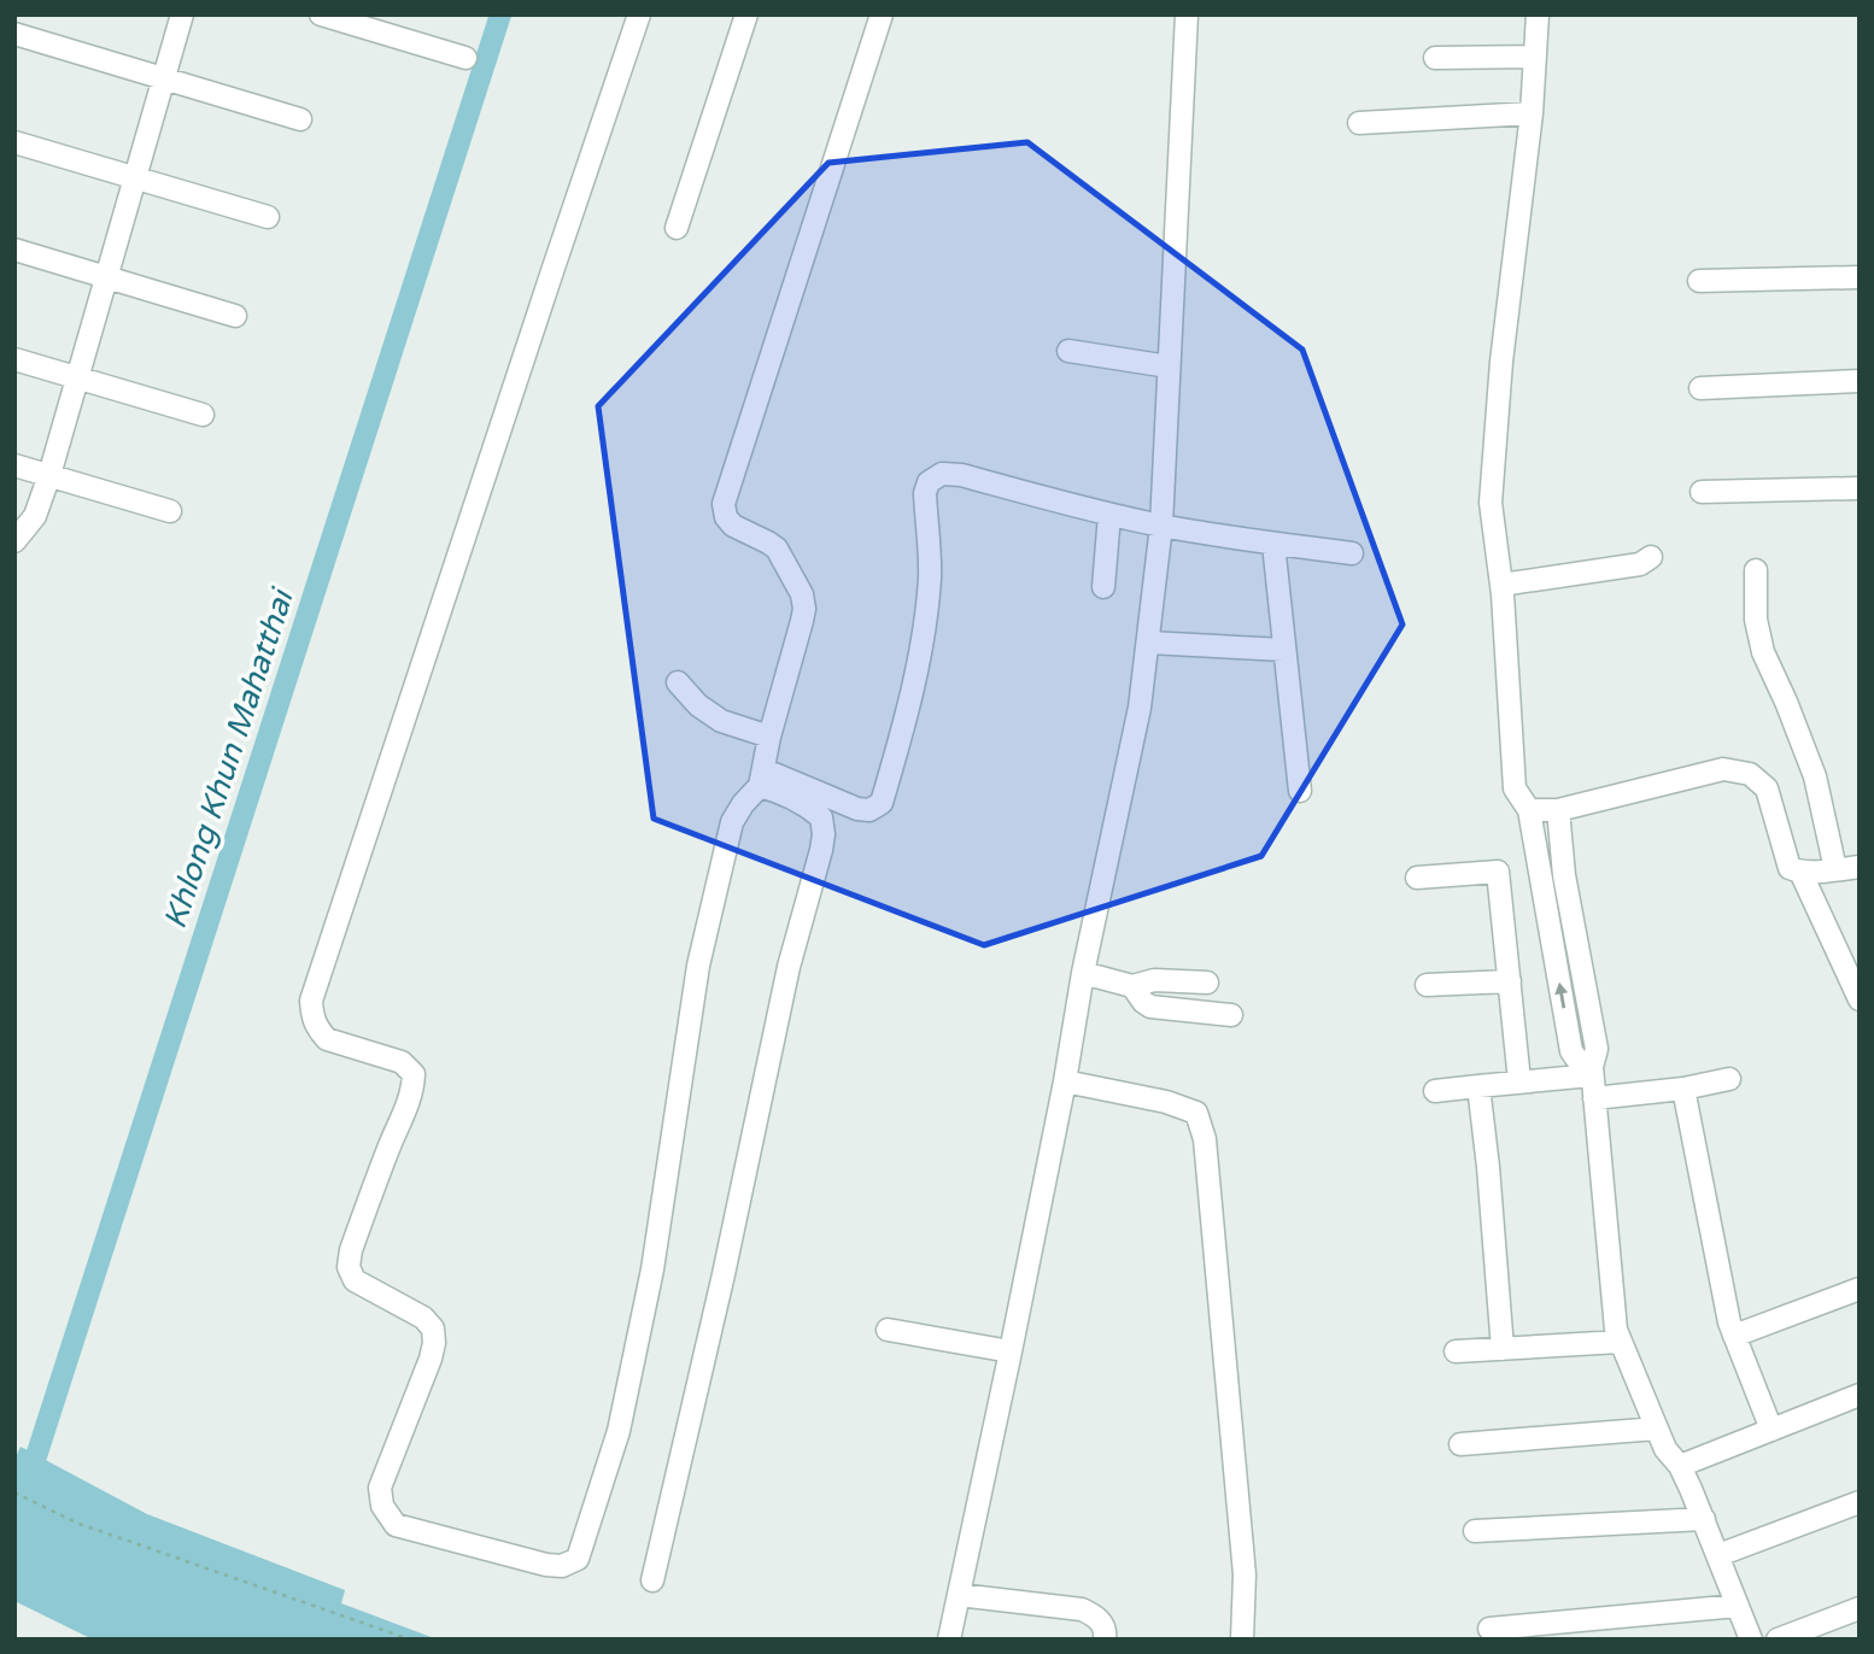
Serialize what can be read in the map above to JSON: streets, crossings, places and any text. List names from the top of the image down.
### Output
{
  "water": ["Khlong Khun Mahatthai"]
}
